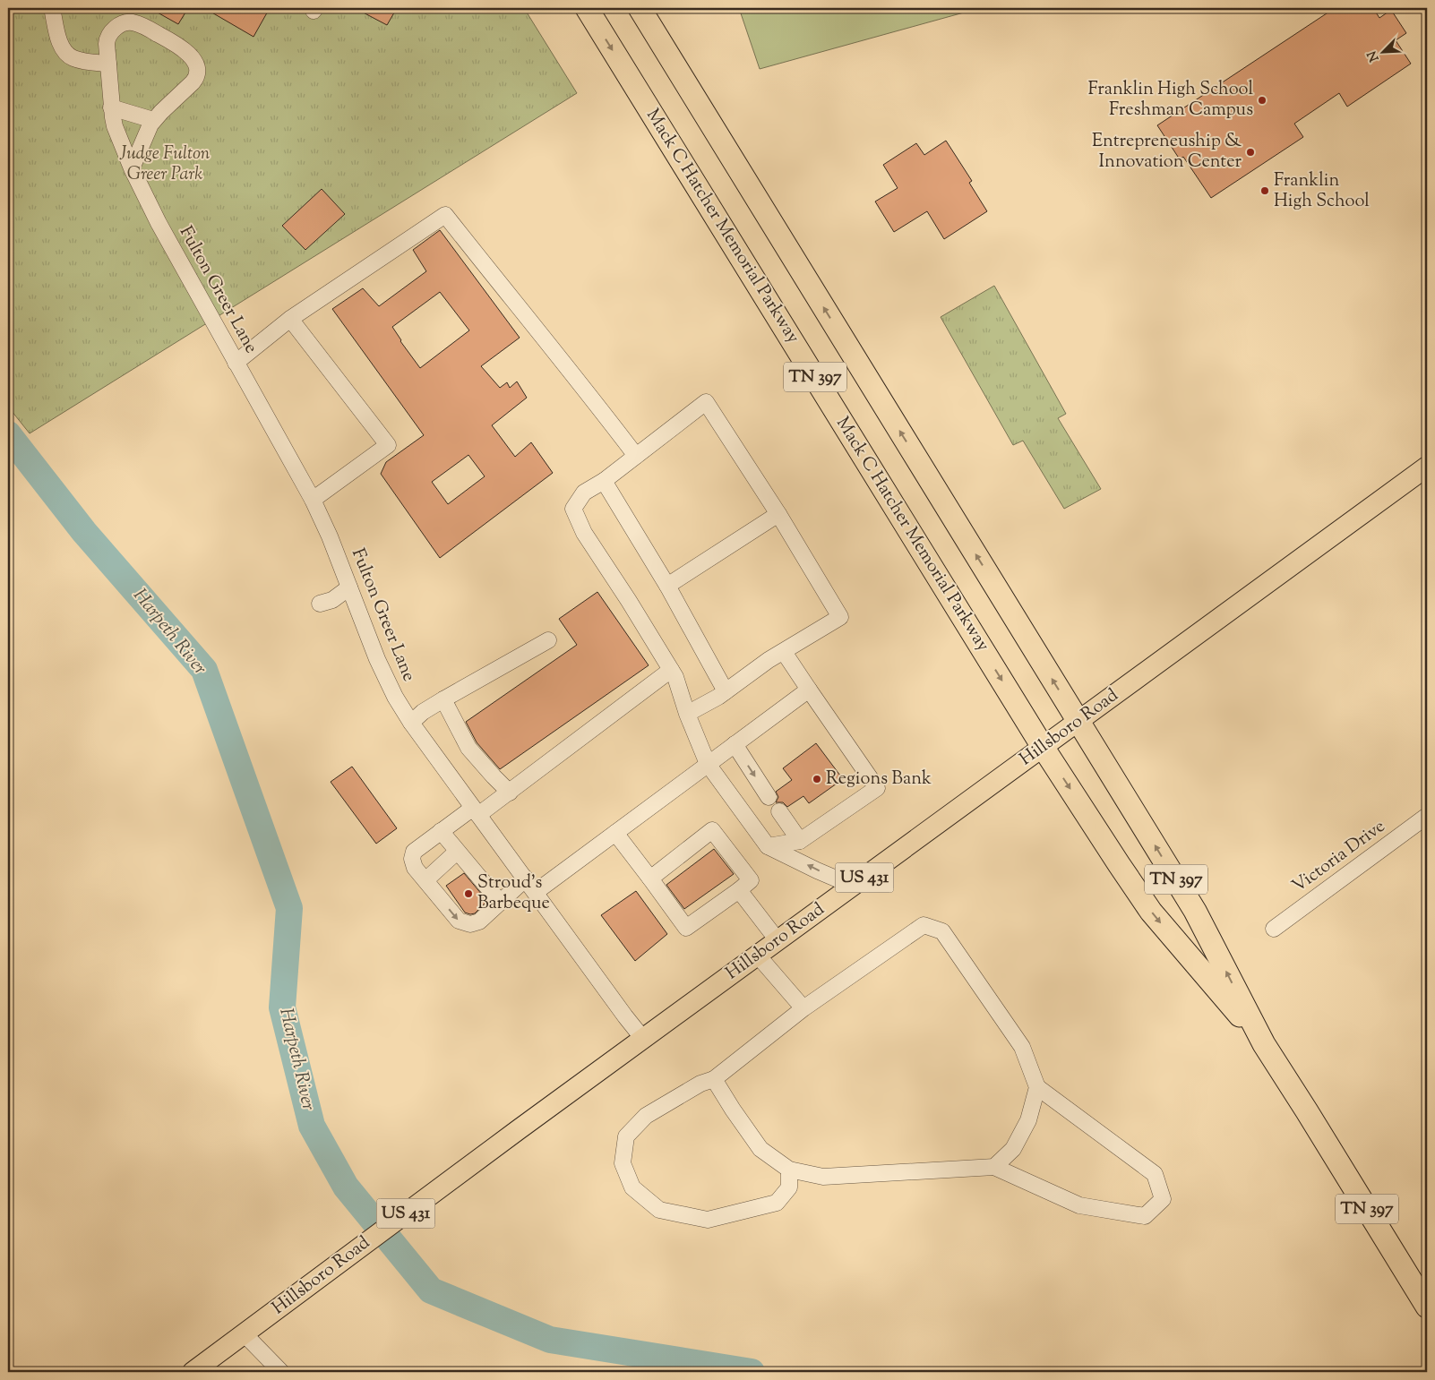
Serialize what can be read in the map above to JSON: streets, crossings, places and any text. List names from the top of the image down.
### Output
{
  "streets": {
    "highway": ["Mack C Hatcher Memorial Parkway", "TN 397"],
    "main road": ["Hillsboro Road", "US 431"],
    "street": ["Fulton Greer Lane", "Victoria Drive"]
  },
  "crossings": [
    ["Mack C Hatcher Memorial Parkway", "Hillsboro Road"],
    ["Fulton Greer Lane", "Hillsboro Road"]
  ],
  "water": ["Harpeth River"],
  "parks": ["Judge Fulton Greer Park"],
  "places": [
    "Franklin High School Freshman Campus",
    "Entrepreneuship & Innovation Center",
    "Franklin High School",
    "Regions Bank",
    "Stroud's Barbeque"
  ],
  "north": "bottom left"
}
